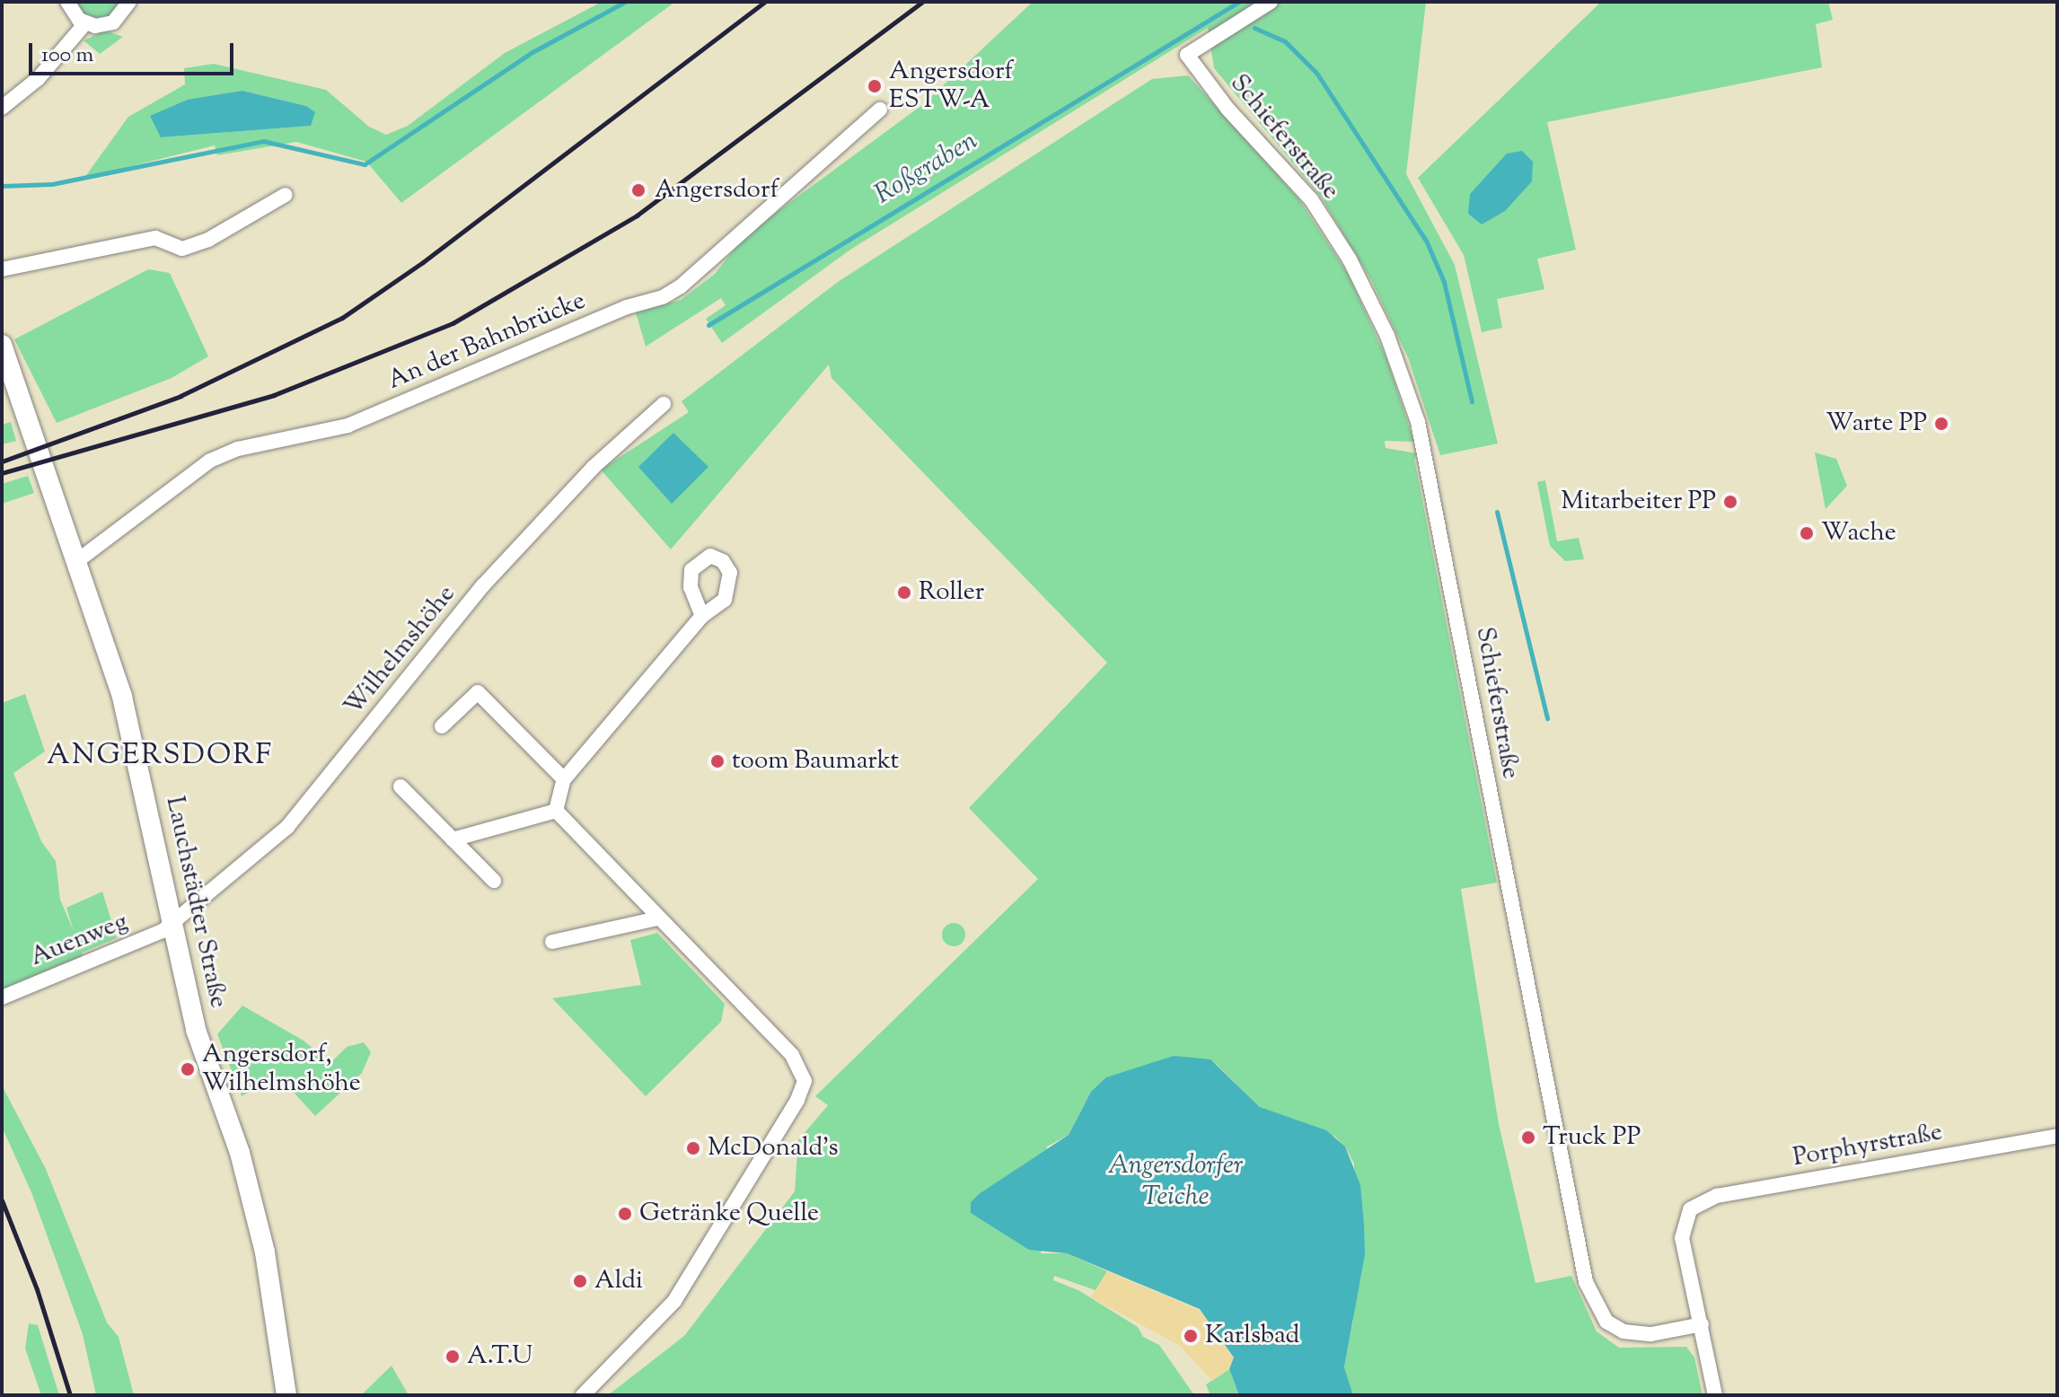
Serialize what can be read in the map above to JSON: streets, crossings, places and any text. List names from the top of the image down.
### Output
{
  "streets": {
    "main road": ["Lauchstädter Straße"],
    "street": [
      "Schieferstraße",
      "An der Bahnbrücke",
      "Wilhelmshöhe",
      "Auenweg",
      "Porphyrstraße"
    ]
  },
  "crossings": [
    ["Schieferstraße", "Porphyrstraße"],
    ["An der Bahnbrücke", "Lauchstädter Straße"],
    ["Wilhelmshöhe", "Lauchstädter Straße"],
    ["Wilhelmshöhe", "Auenweg"],
    ["Lauchstädter Straße", "Auenweg"]
  ],
  "districts": ["ANGERSDORF"],
  "water": ["Roßgraben", "Angersdorfer Teiche"],
  "places": [
    "Angersdorf ESTW-A",
    "Angersdorf",
    "Warte PP",
    "Mitarbeiter PP",
    "Wache",
    "Roller",
    "toom Baumarkt",
    "Angersdorf, Wilhelmshöhe",
    "Truck PP",
    "McDonald's",
    "Getränke Quelle",
    "Aldi",
    "Karlsbad",
    "A.T.U"
  ],
  "scale_bar": "100 m"
}
